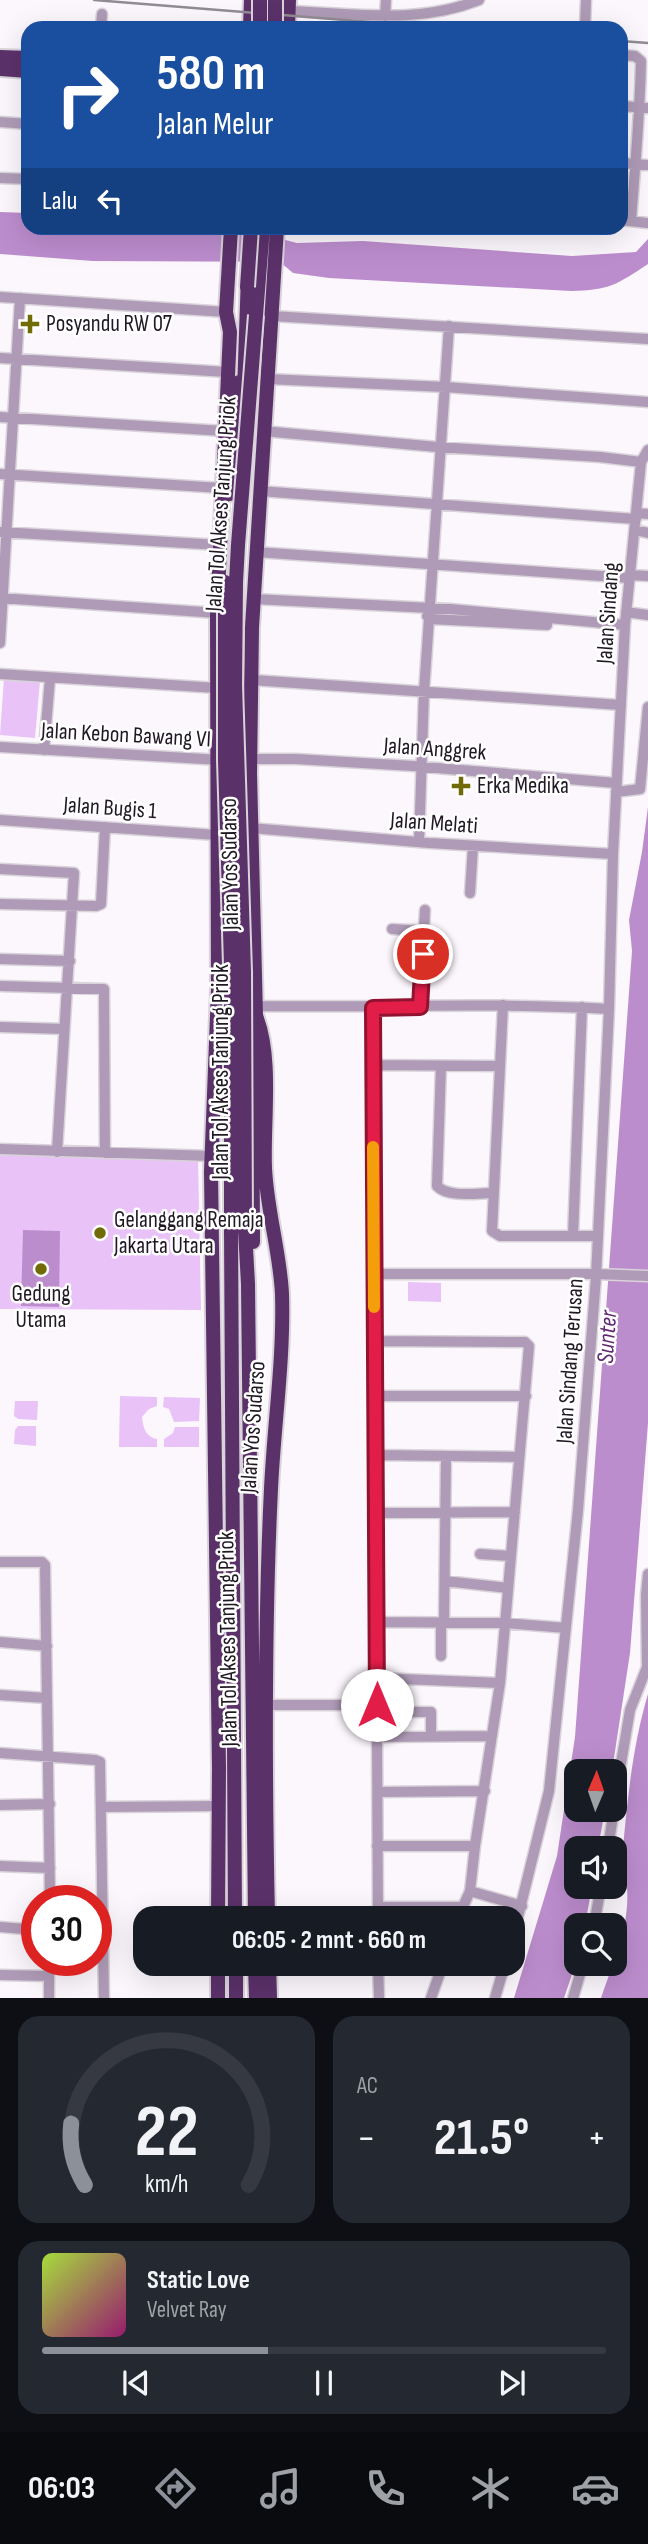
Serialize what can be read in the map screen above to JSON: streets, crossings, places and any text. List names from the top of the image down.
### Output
{
  "streets": {
    "highway": ["Jalan Tol Akses Tanjung Priok", "Jalan Yos Sudarso"],
    "street": [
      "Jalan Sindang",
      "Jalan Kebon Bawang VI",
      "Jalan Anggrek",
      "Jalan Bugis 1",
      "Jalan Melati",
      "Jalan Sindang Terusan"
    ]
  },
  "crossings": [
    ["Jalan Sindang", "Jalan Anggrek"],
    ["Jalan Sindang", "Jalan Sindang Terusan"],
    ["Jalan Kebon Bawang VI", "Jalan Anggrek"],
    ["Jalan Kebon Bawang VI", "Jalan Yos Sudarso"],
    ["Jalan Anggrek", "Jalan Yos Sudarso"],
    ["Jalan Anggrek", "Jalan Sindang Terusan"],
    ["Jalan Bugis 1", "Jalan Yos Sudarso"],
    ["Jalan Melati", "Jalan Yos Sudarso"],
    ["Jalan Melati", "Jalan Sindang Terusan"]
  ],
  "water": ["Sunter"],
  "places": {
    "health": ["Posyandu RW 07", "Erka Medika"],
    "other": ["Gelanggang Remaja Jakarta Utara", "Gedung Utama"]
  },
  "north": "top",
  "page": {
    "turn": ["580 m", "Jalan Melur"],
    "then": "Lalu",
    "limit": "30",
    "trip": "06:05 · 2 mnt · 660 m",
    "tile": "AC",
    "heat": ["−", "21.5°", "+"],
    "song": ["Static Love", "Velvet Ray"],
    "tabs": "06:03",
    "gauge": ["22", "km/h"]
  }
}
